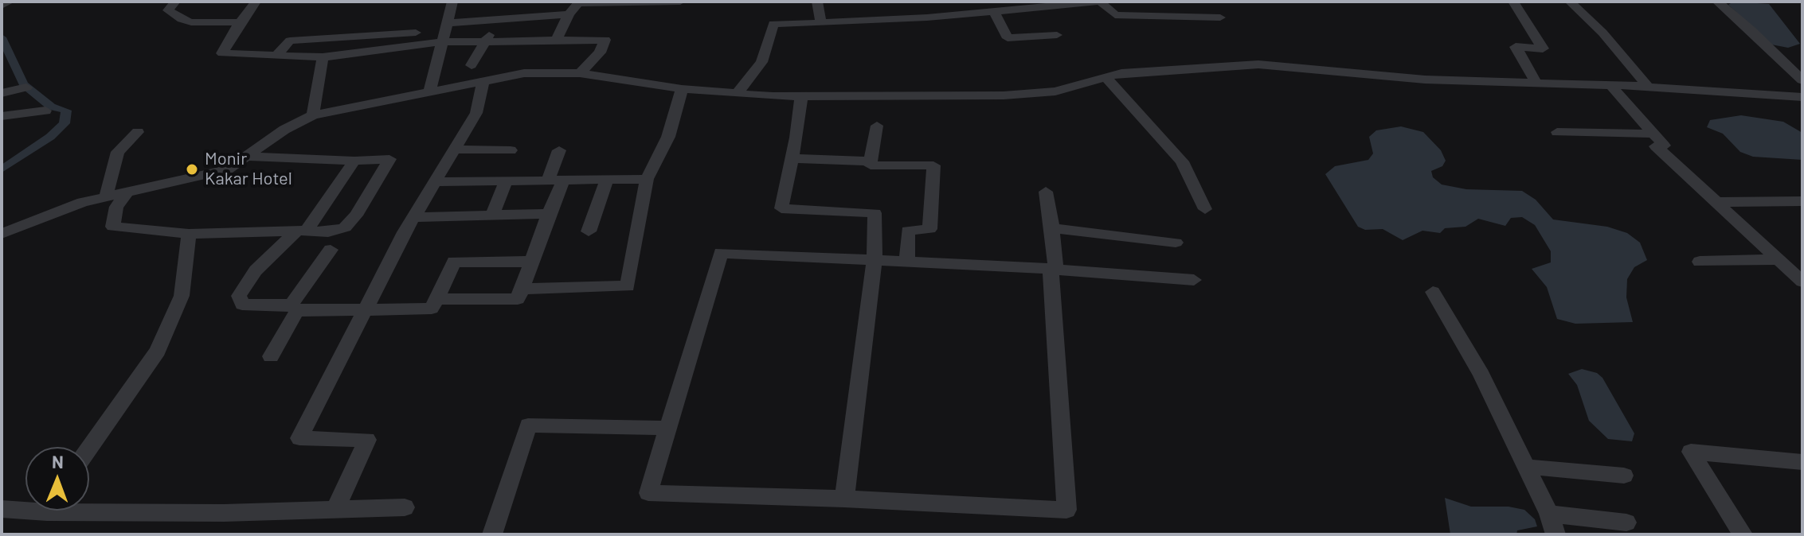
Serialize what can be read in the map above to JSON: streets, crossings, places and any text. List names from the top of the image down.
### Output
{
  "places": ["Monir Kakar Hotel"],
  "north": "top"
}
